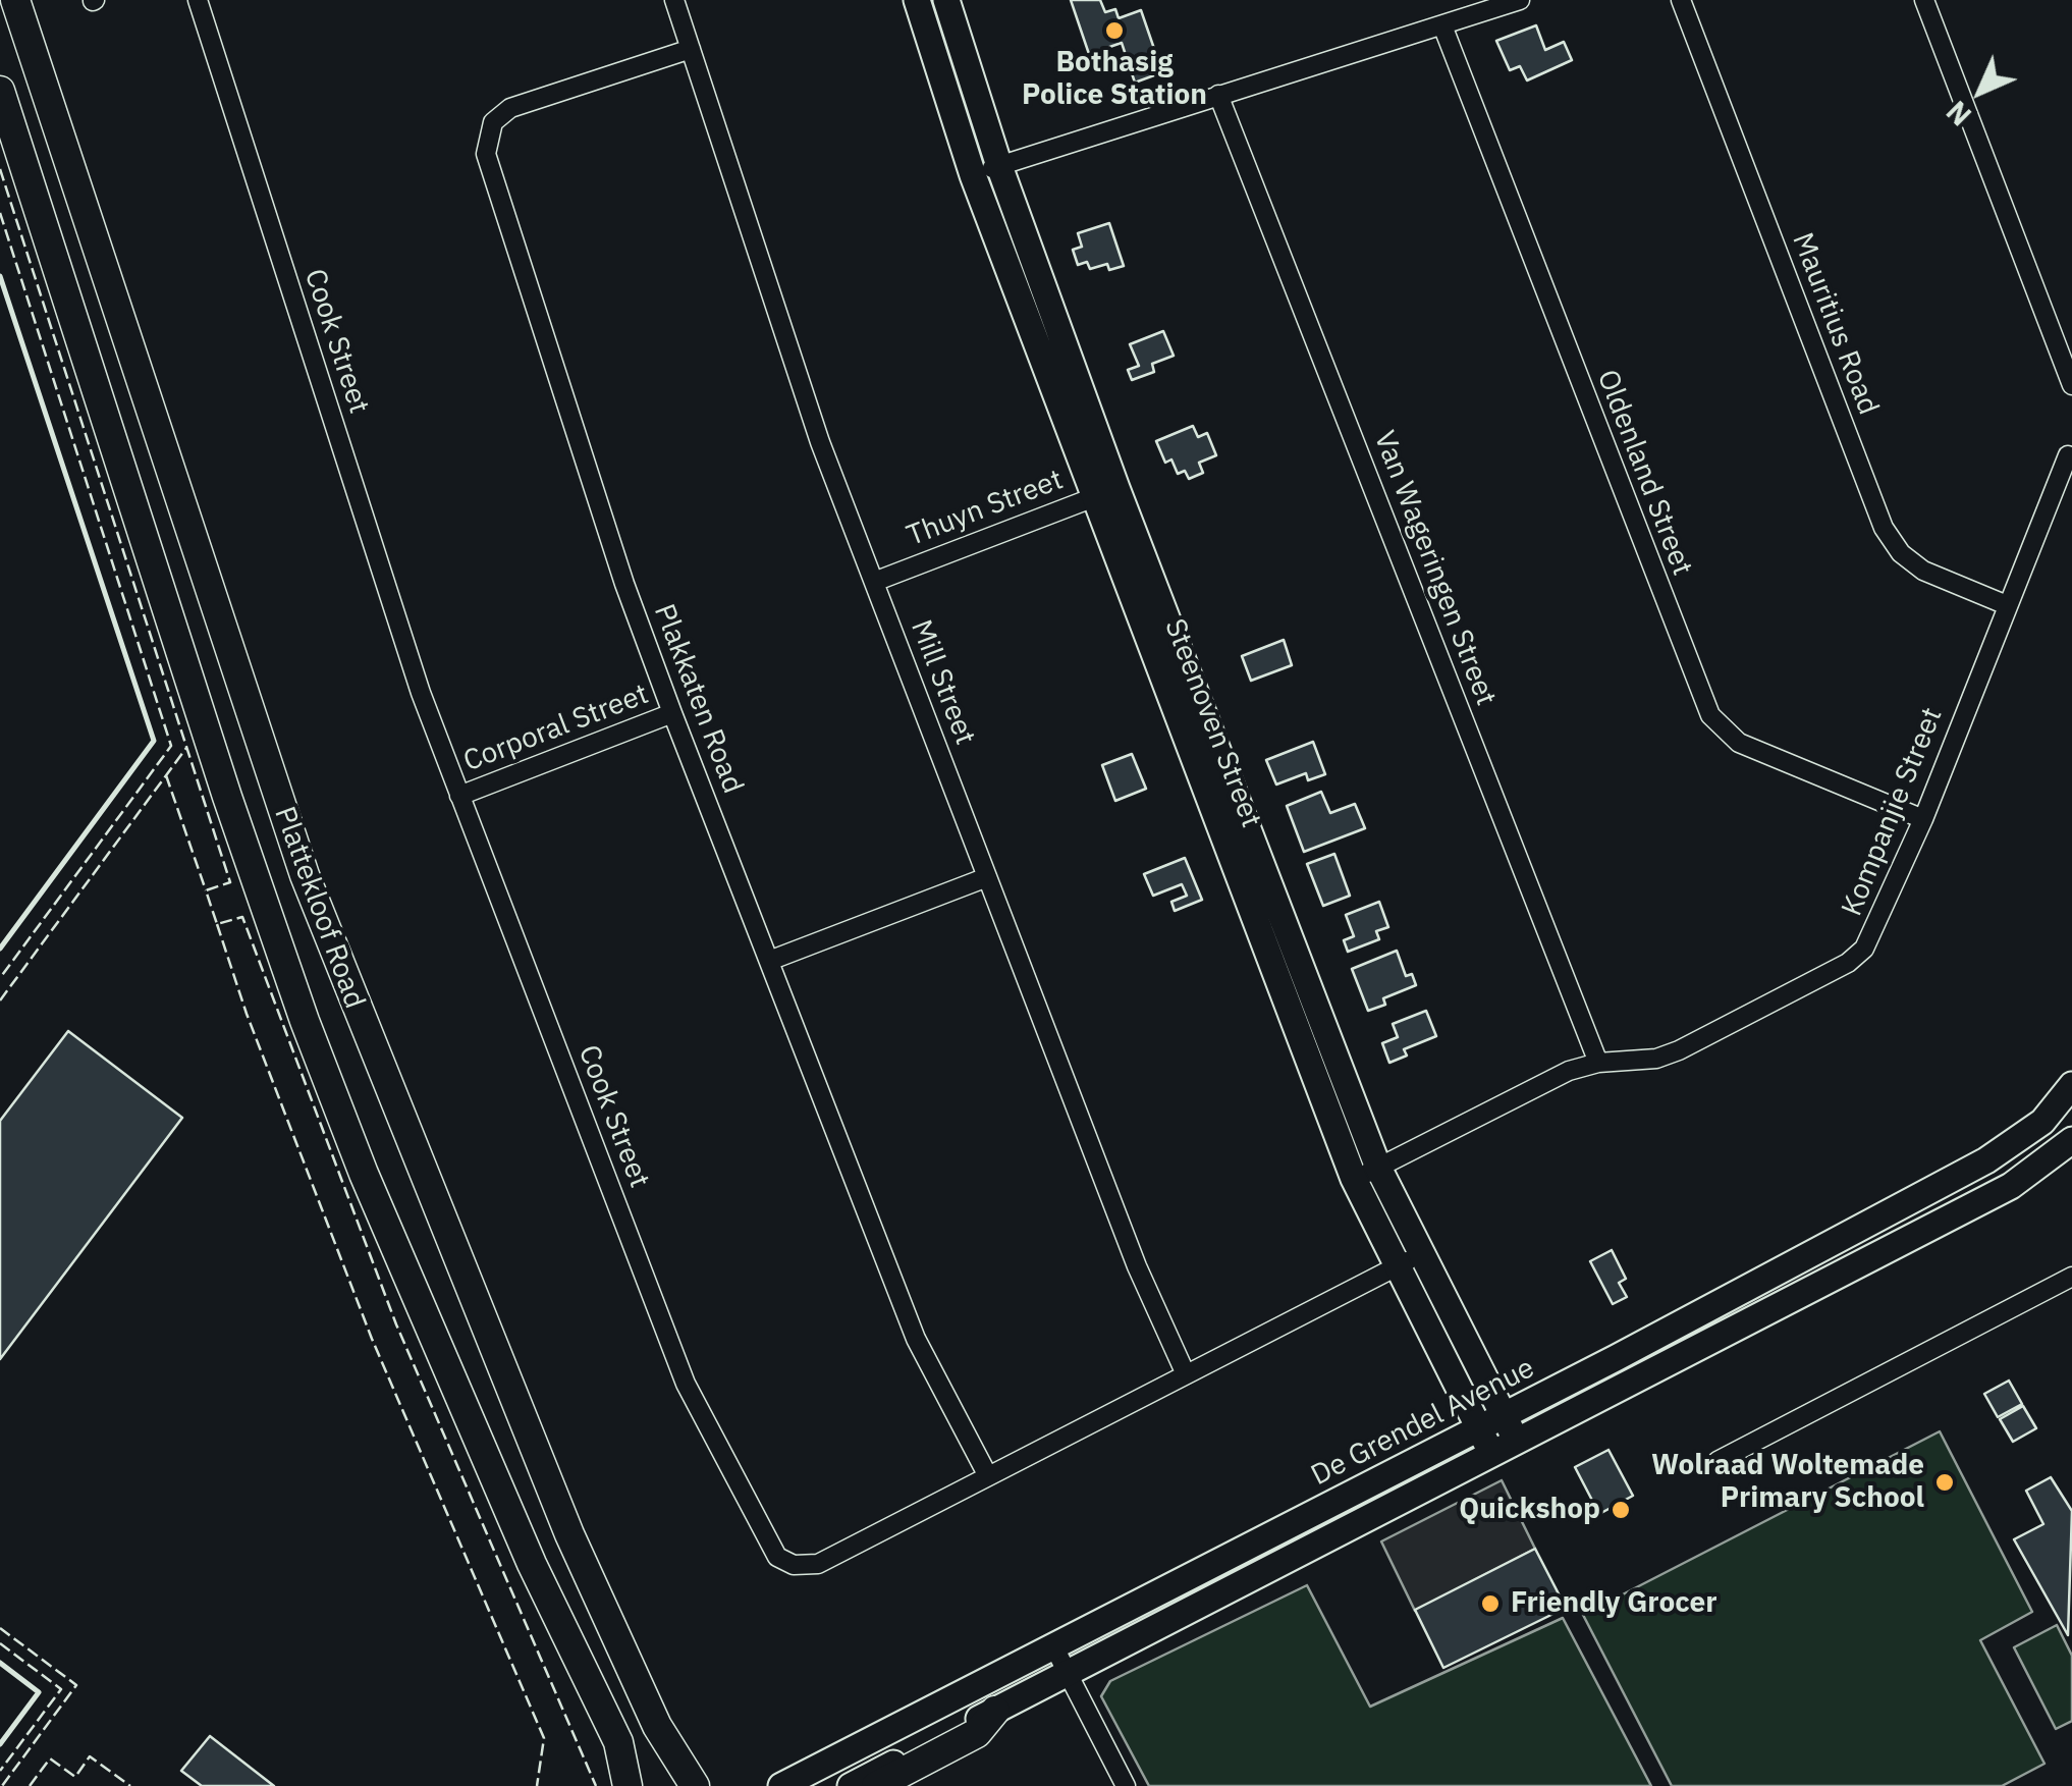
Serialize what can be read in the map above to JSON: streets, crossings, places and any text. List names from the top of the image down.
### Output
{
  "streets": {
    "main road": ["Plattekloof Road"],
    "street": [
      "Mauritius Road",
      "Cook Street",
      "Oldenland Street",
      "Thuyn Street",
      "Van Wageringen Street",
      "Mill Street",
      "Plakkaten Road",
      "Steenoven Street",
      "Corporal Street",
      "Kompanjie Street",
      "De Grendel Avenue"
    ]
  },
  "crossings": [
    ["Mauritius Road", "Kompanjie Street"],
    ["Cook Street", "Mill Street"],
    ["Cook Street", "Plakkaten Road"],
    ["Cook Street", "Steenoven Street"],
    ["Cook Street", "Corporal Street"],
    ["Oldenland Street", "Kompanjie Street"],
    ["Thuyn Street", "Mill Street"],
    ["Thuyn Street", "Steenoven Street"],
    ["Van Wageringen Street", "Kompanjie Street"],
    ["Mill Street", "Plakkaten Road"],
    ["Plakkaten Road", "Corporal Street"],
    ["Steenoven Street", "Kompanjie Street"],
    ["Steenoven Street", "De Grendel Avenue"]
  ],
  "places": [
    "Bothasig Police Station",
    "Wolraad Woltemade Primary School",
    "Quickshop",
    "Friendly Grocer"
  ],
  "north": "bottom left"
}
